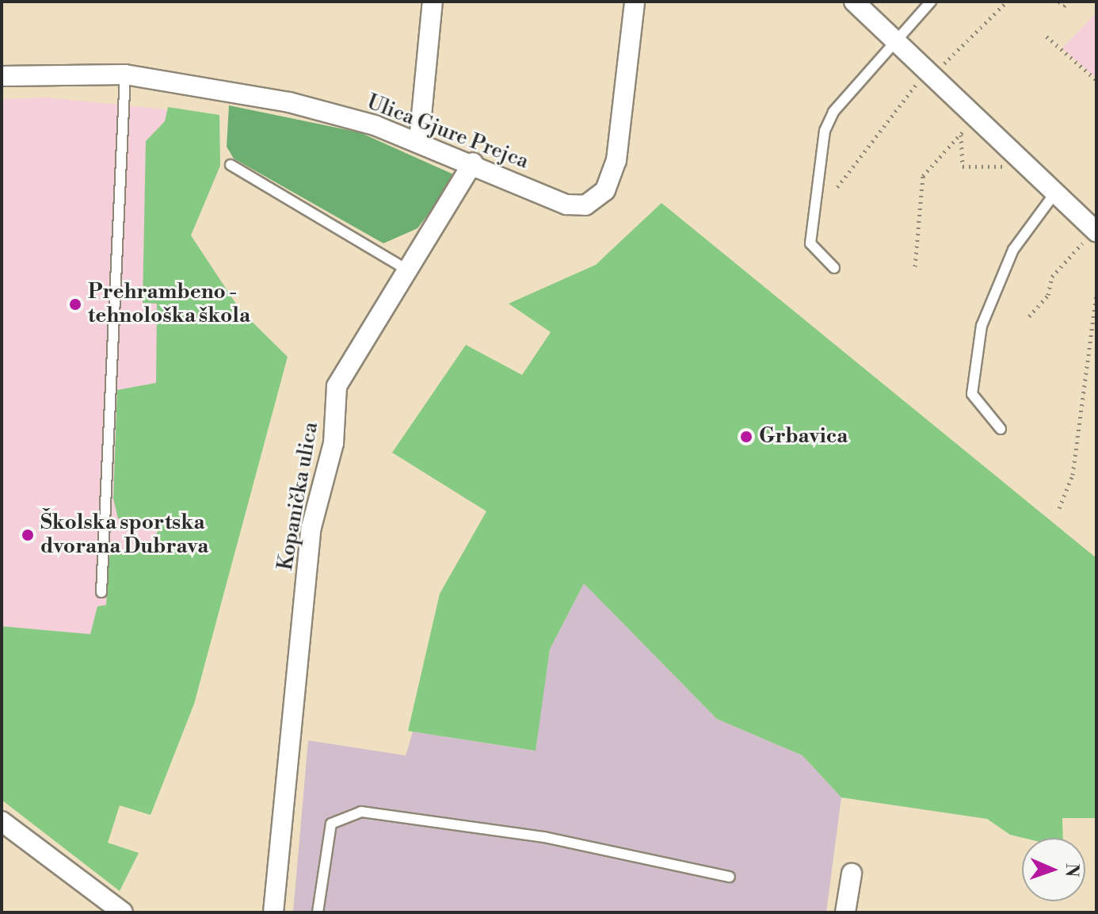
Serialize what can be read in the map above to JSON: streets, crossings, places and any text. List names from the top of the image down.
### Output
{
  "streets": {
    "street": ["Ulica Gjure Prejca", "Kopanička ulica"]
  },
  "crossings": [
    ["Ulica Gjure Prejca", "Kopanička ulica"]
  ],
  "places": ["Prehrambeno - tehnološka škola", "Grbavica", "Školska sportska dvorana Dubrava"],
  "north": "right"
}
